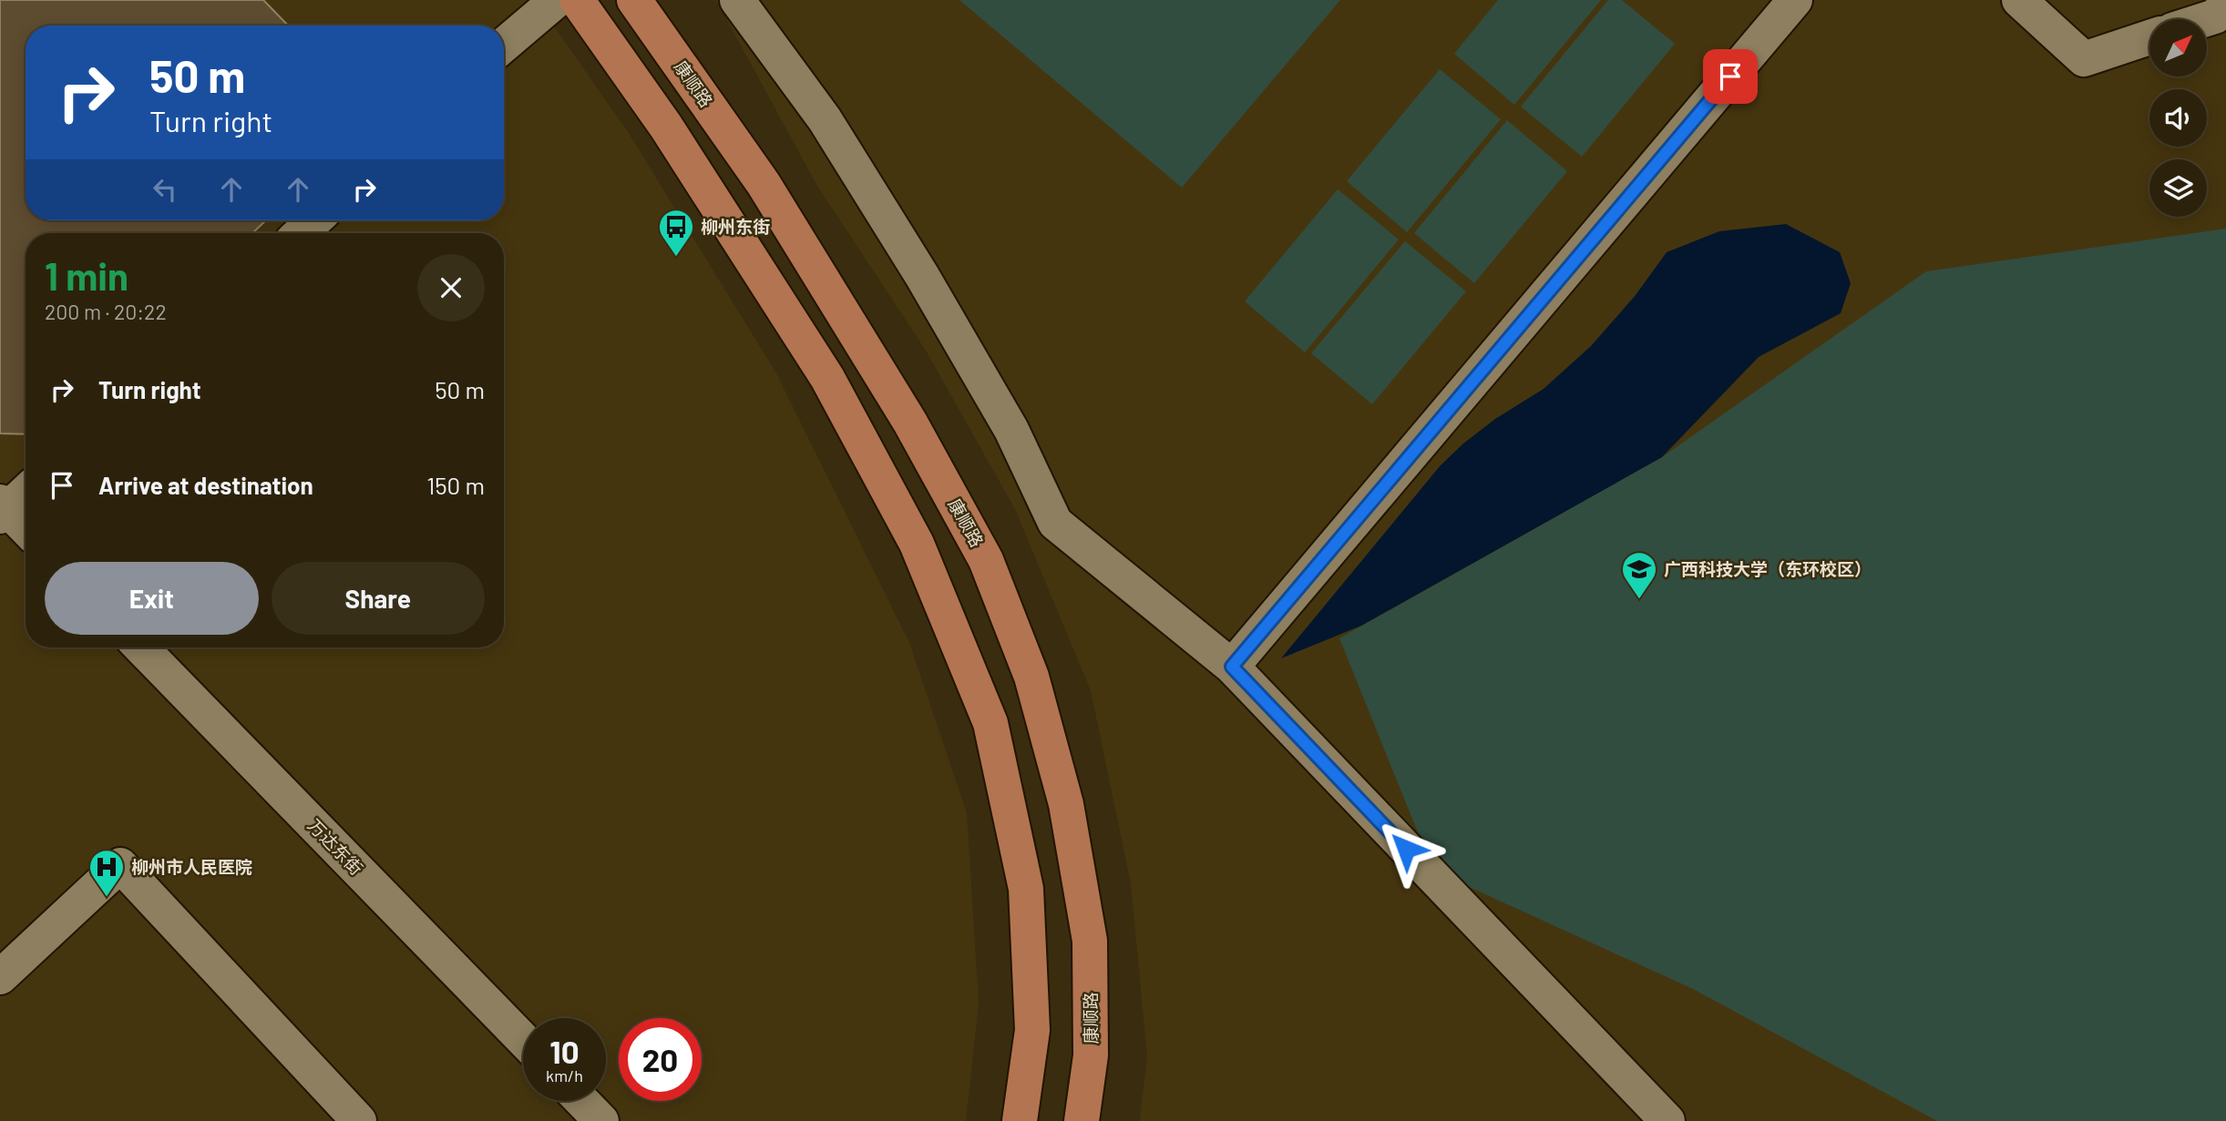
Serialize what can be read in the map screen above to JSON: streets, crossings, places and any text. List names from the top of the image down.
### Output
{
  "streets": {
    "main road": ["康顺路"],
    "street": ["万达东街"]
  },
  "places": {
    "bus stop": ["柳州东街"],
    "school or university": ["广西科技大学（东环校区）"],
    "hospital": ["柳州市人民医院"]
  },
  "north": "top right",
  "page": {
    "turn": ["50 m", "Turn right"],
    "heading": ["1 min", "200 m · 20:22"],
    "list": [
      {
        "name": "Turn right",
        "value": "50 m"
      },
      {
        "name": "Arrive at destination",
        "value": "150 m"
      }
    ],
    "buttons": ["Exit", "Share"],
    "speed": "10 km/h",
    "limit": "20"
  }
}
